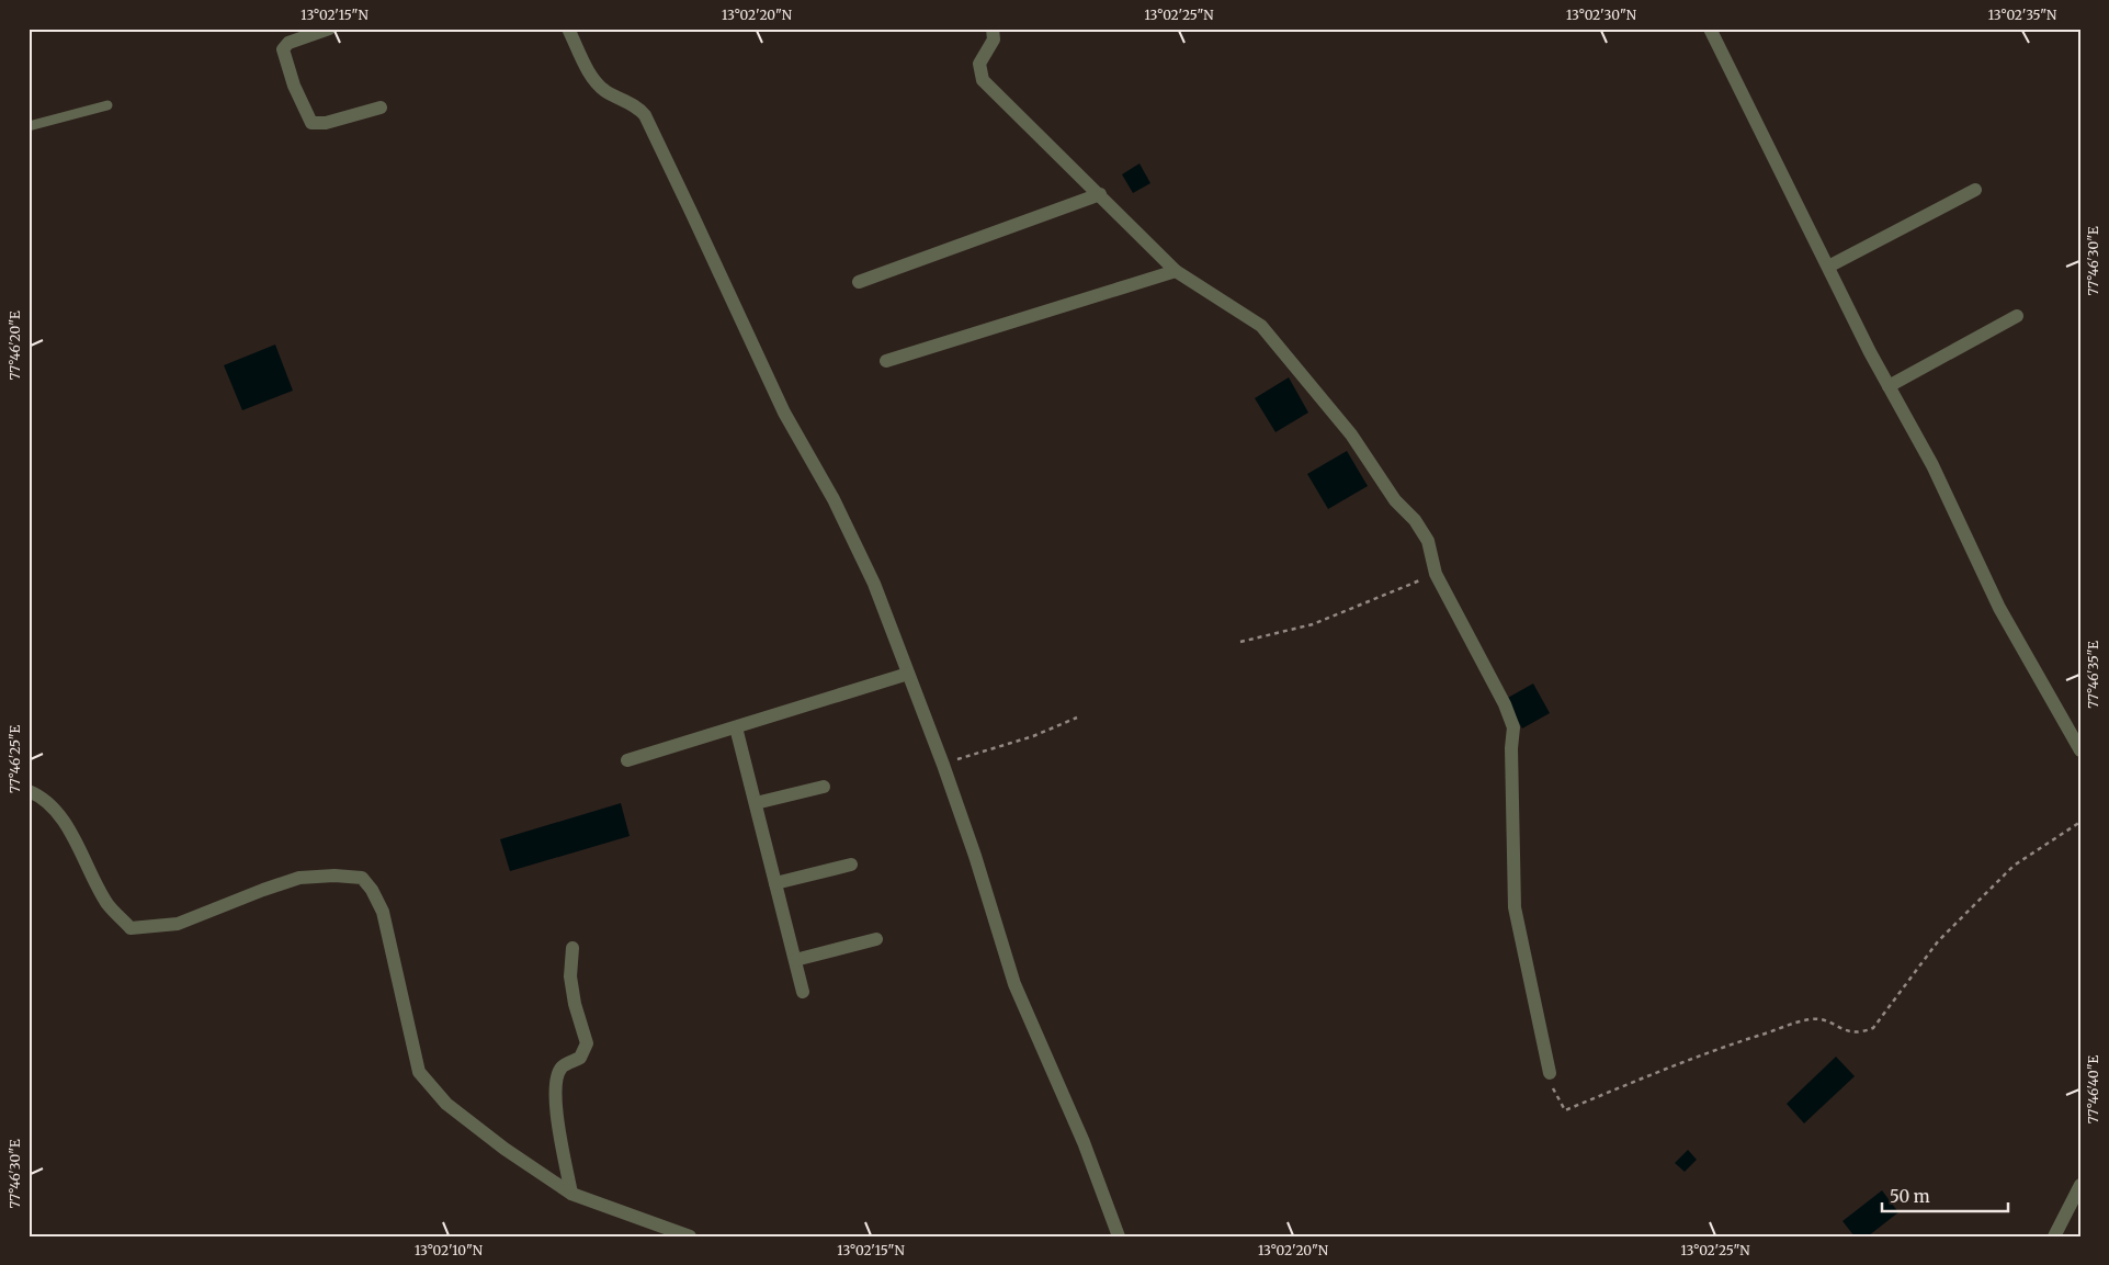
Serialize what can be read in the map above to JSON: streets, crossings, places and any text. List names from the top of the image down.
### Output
{
  "scale_bar": "50 m",
  "coordinates": [
    "13°02'15\"N",
    "13°02'20\"N",
    "13°02'25\"N",
    "13°02'30\"N",
    "13°02'35\"N",
    "77°46'30\"E",
    "77°46'20\"E",
    "77°46'35\"E",
    "77°46'25\"E",
    "77°46'40\"E",
    "13°02'10\"N"
  ]
}
